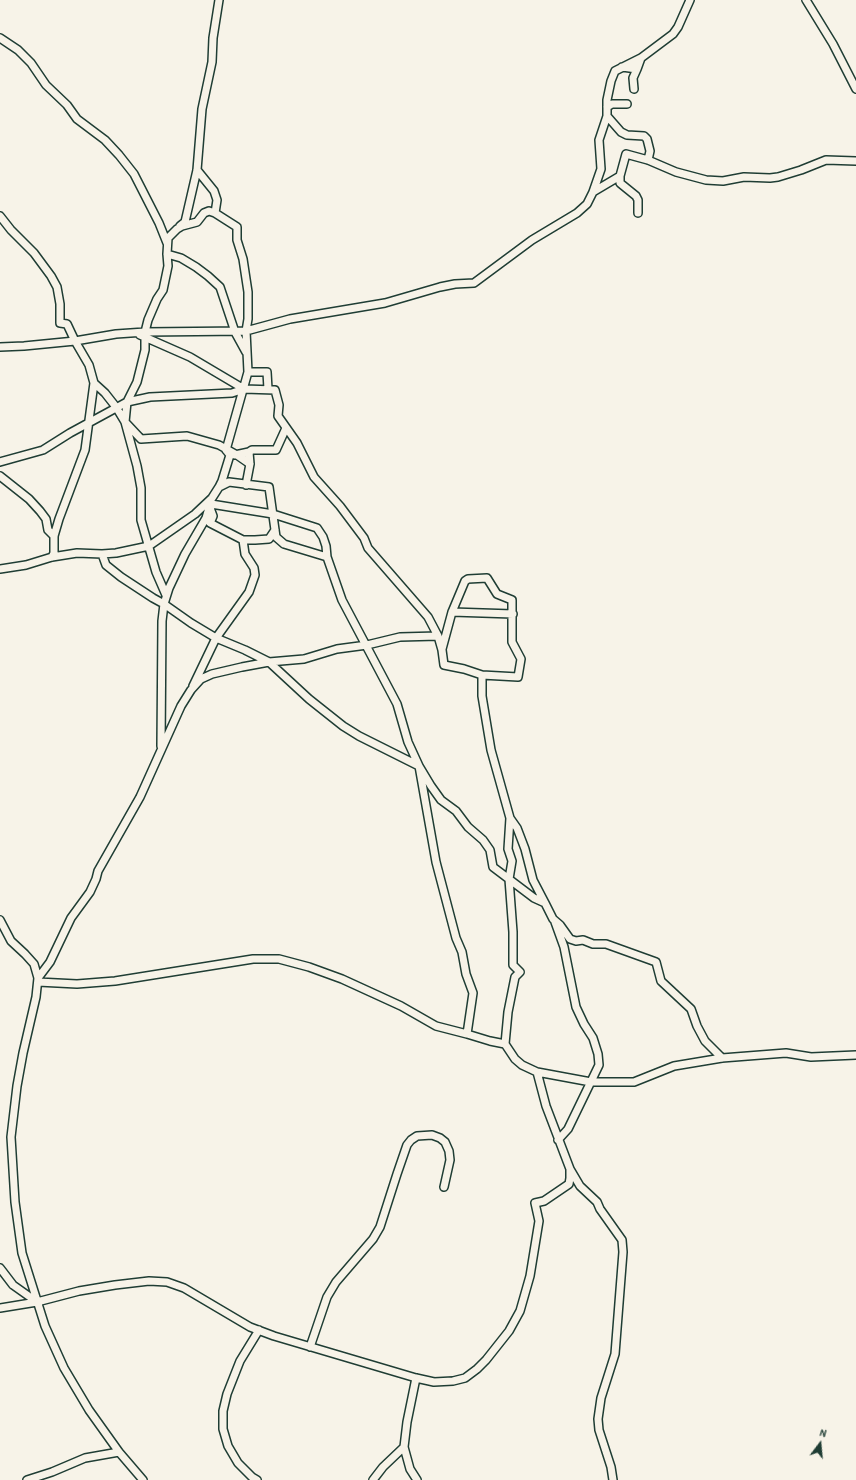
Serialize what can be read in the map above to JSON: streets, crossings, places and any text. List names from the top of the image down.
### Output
{
  "north": "top"
}
